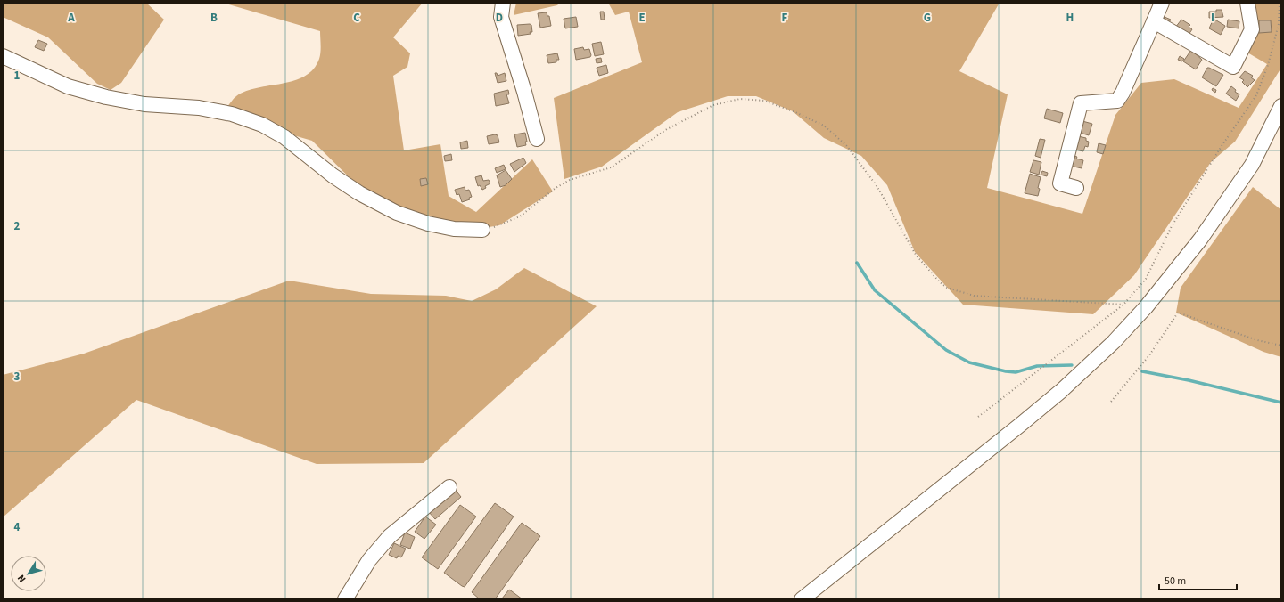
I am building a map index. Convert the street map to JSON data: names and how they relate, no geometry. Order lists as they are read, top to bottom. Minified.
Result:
{"scale_bar":"50 m","north":"bottom left","grid":{"columns":["A","B","C","D","E","F","G","H","I"],"rows":["1","2","3","4"]}}
